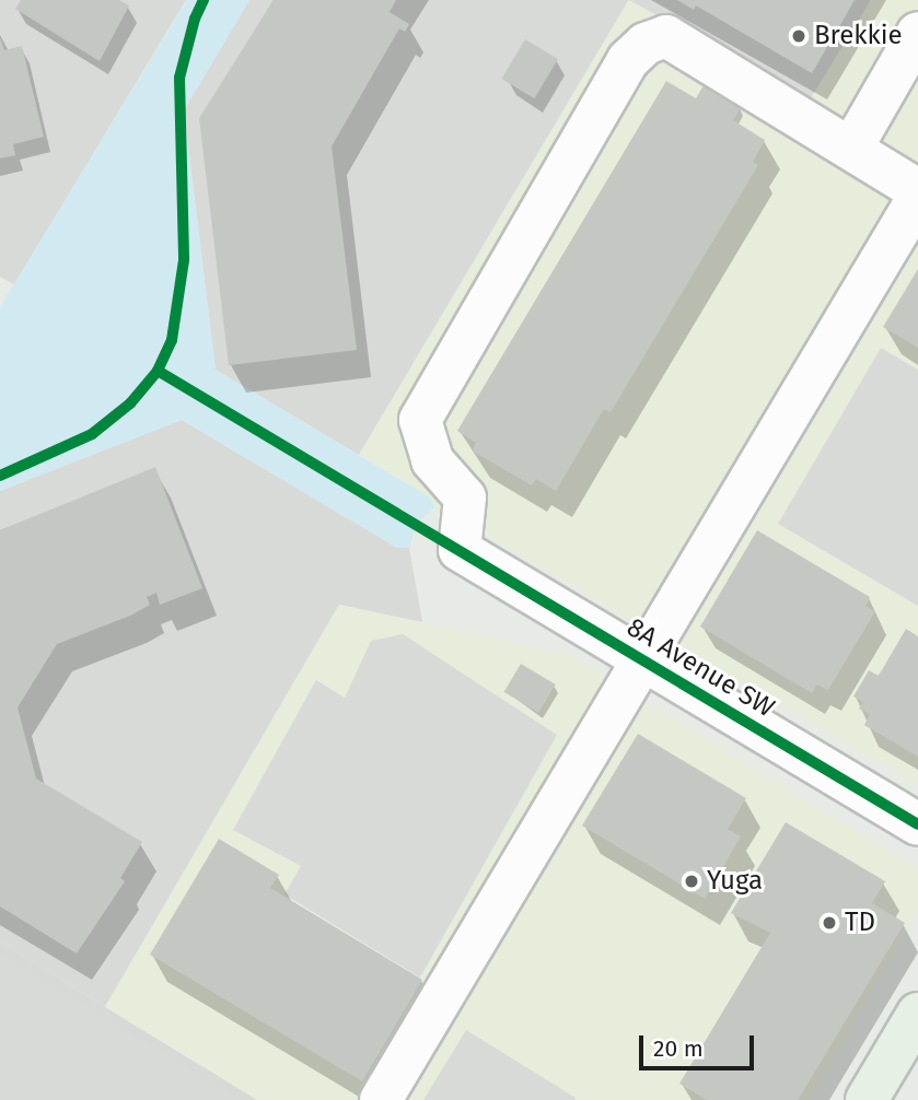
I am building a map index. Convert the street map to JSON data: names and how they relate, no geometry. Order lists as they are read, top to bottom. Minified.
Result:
{"streets":{"street":["8A Avenue SW"]},"places":["Brekkie","Yuga","TD"],"scale_bar":"20 m"}
